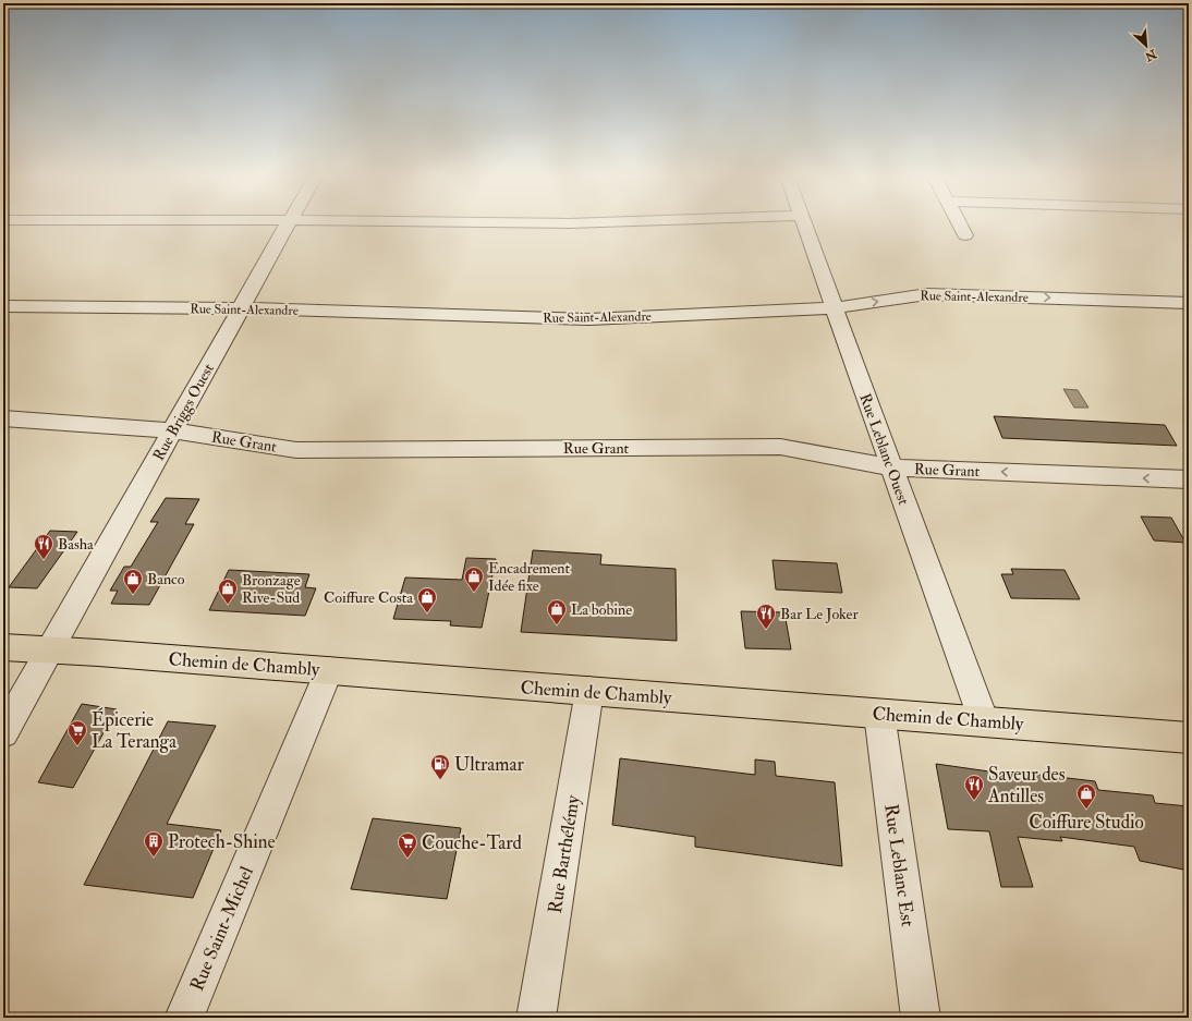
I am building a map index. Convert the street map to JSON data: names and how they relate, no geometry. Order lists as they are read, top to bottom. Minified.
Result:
{"streets":{"main road":["Chemin de Chambly"],"street":["Rue Saint-Alexandre","Rue Briggs Ouest","Rue Grant","Rue Leblanc Ouest","Rue Barthélémy","Rue Leblanc Est","Rue Saint-Michel"]},"crossings":[["Rue Saint-Alexandre","Rue Briggs Ouest"],["Rue Saint-Alexandre","Rue Leblanc Ouest"],["Rue Briggs Ouest","Rue Grant"],["Rue Briggs Ouest","Chemin de Chambly"],["Rue Grant","Rue Leblanc Ouest"],["Rue Leblanc Ouest","Chemin de Chambly"],["Chemin de Chambly","Rue Barthélémy"],["Chemin de Chambly","Rue Leblanc Est"],["Chemin de Chambly","Rue Saint-Michel"]],"places":{"restaurant":["Basha","Bar Le Joker","Saveur des Antilles"],"shop":["Encadrement Idée fixe","Banco","Bronzage Rive-Sud","Coiffure Costa","La bobine","Coiffure Studio"],"supermarket":["Épicerie La Teranga","Couche-Tard"],"fuel station":["Ultramar"],"building":["Protech-Shine"]},"north":"bottom right"}
